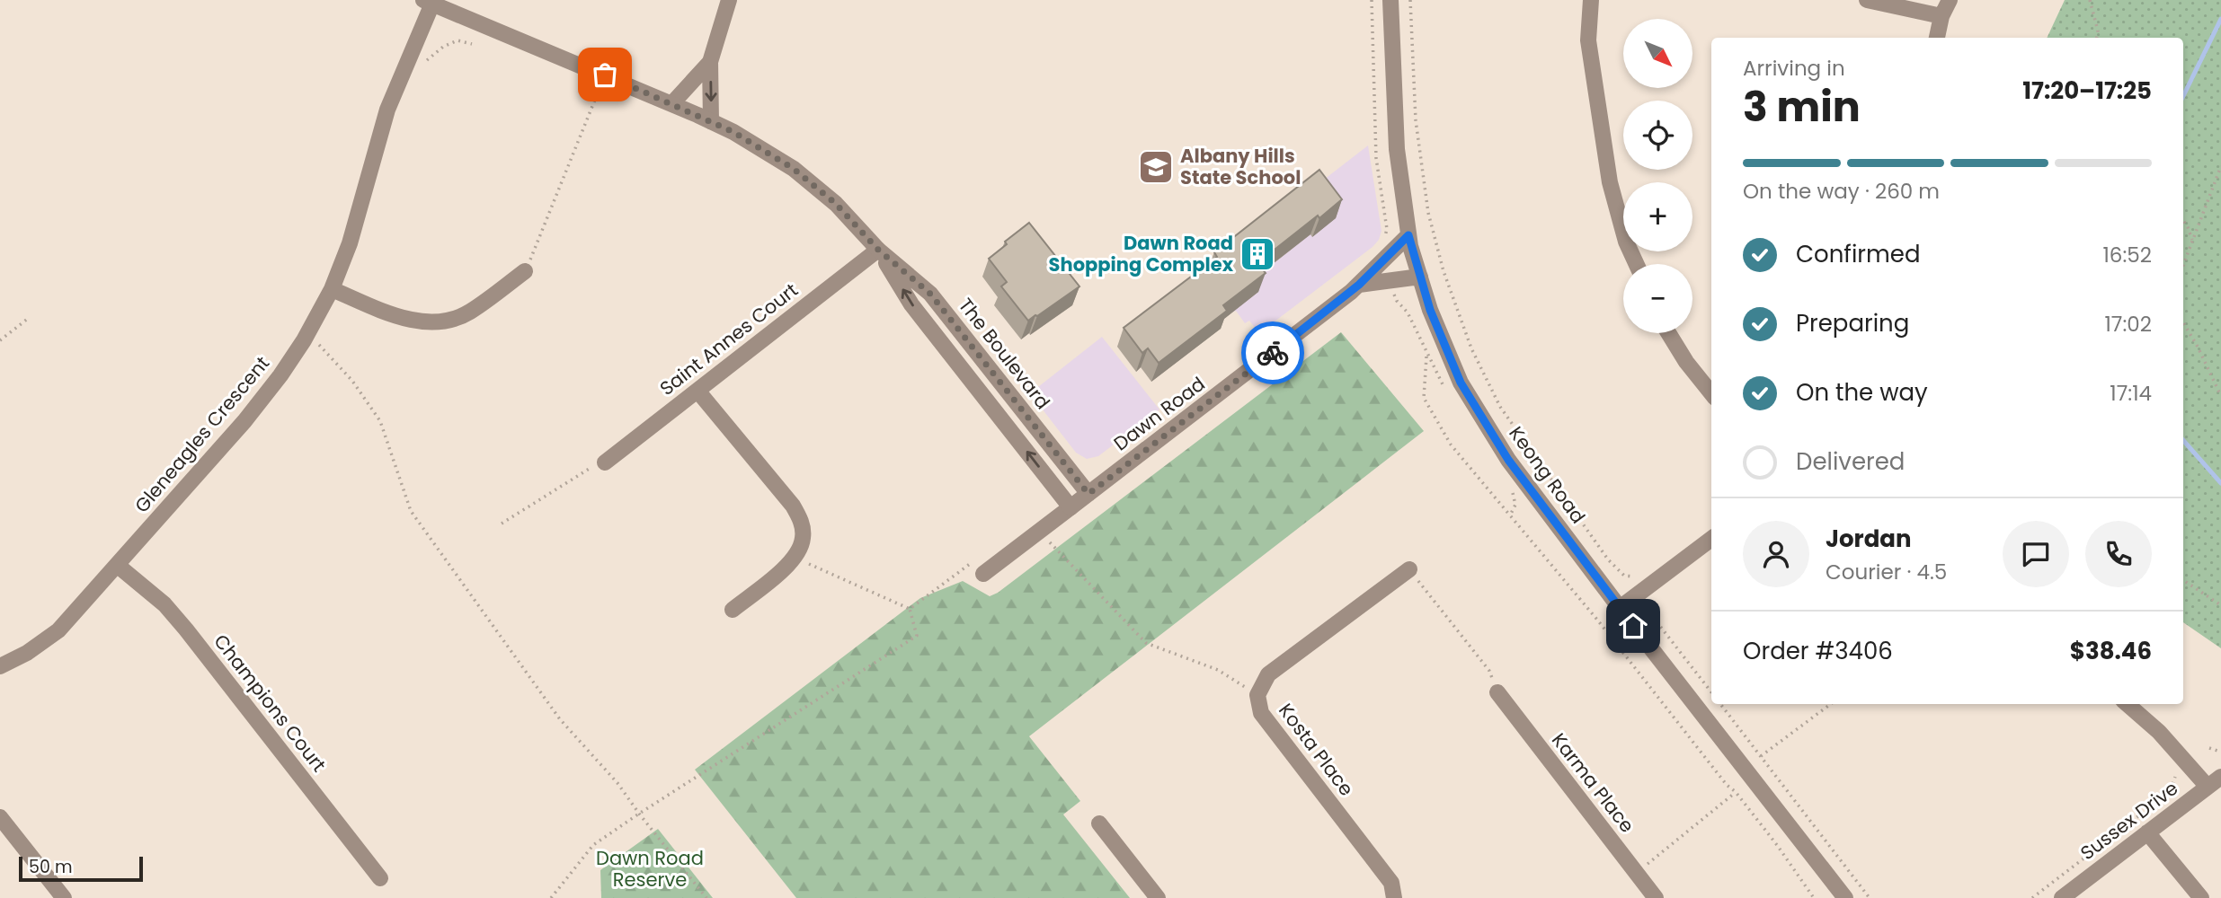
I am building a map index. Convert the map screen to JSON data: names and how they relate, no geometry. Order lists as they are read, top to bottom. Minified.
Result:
{"streets":{"street":["Saint Annes Court","The Boulevard","Dawn Road","Gleneagles Crescent","Keong Road","Champions Court","Kosta Place","Karma Place","Sussex Drive"]},"crossings":[["Saint Annes Court","The Boulevard"],["The Boulevard","Dawn Road"],["The Boulevard","Gleneagles Crescent"],["Dawn Road","Keong Road"],["Gleneagles Crescent","Champions Court"]],"parks":["Dawn Road Reserve"],"places":{"school or university":["Albany Hills State School"],"building":["Dawn Road Shopping Complex"]},"scale_bar":"50 m","north":"bottom right","page":{"map_buttons":["+","−"],"heading":["3 min","Arriving in","17:20–17:25"],"panel":["Jordan","Courier · 4.5","Order #3406","$38.46"],"bar":"On the way · 260 m","list":[["Confirmed","16:52"],["Preparing","17:02"],["On the way","17:14"],"Delivered"],"scale":"50 m"}}
